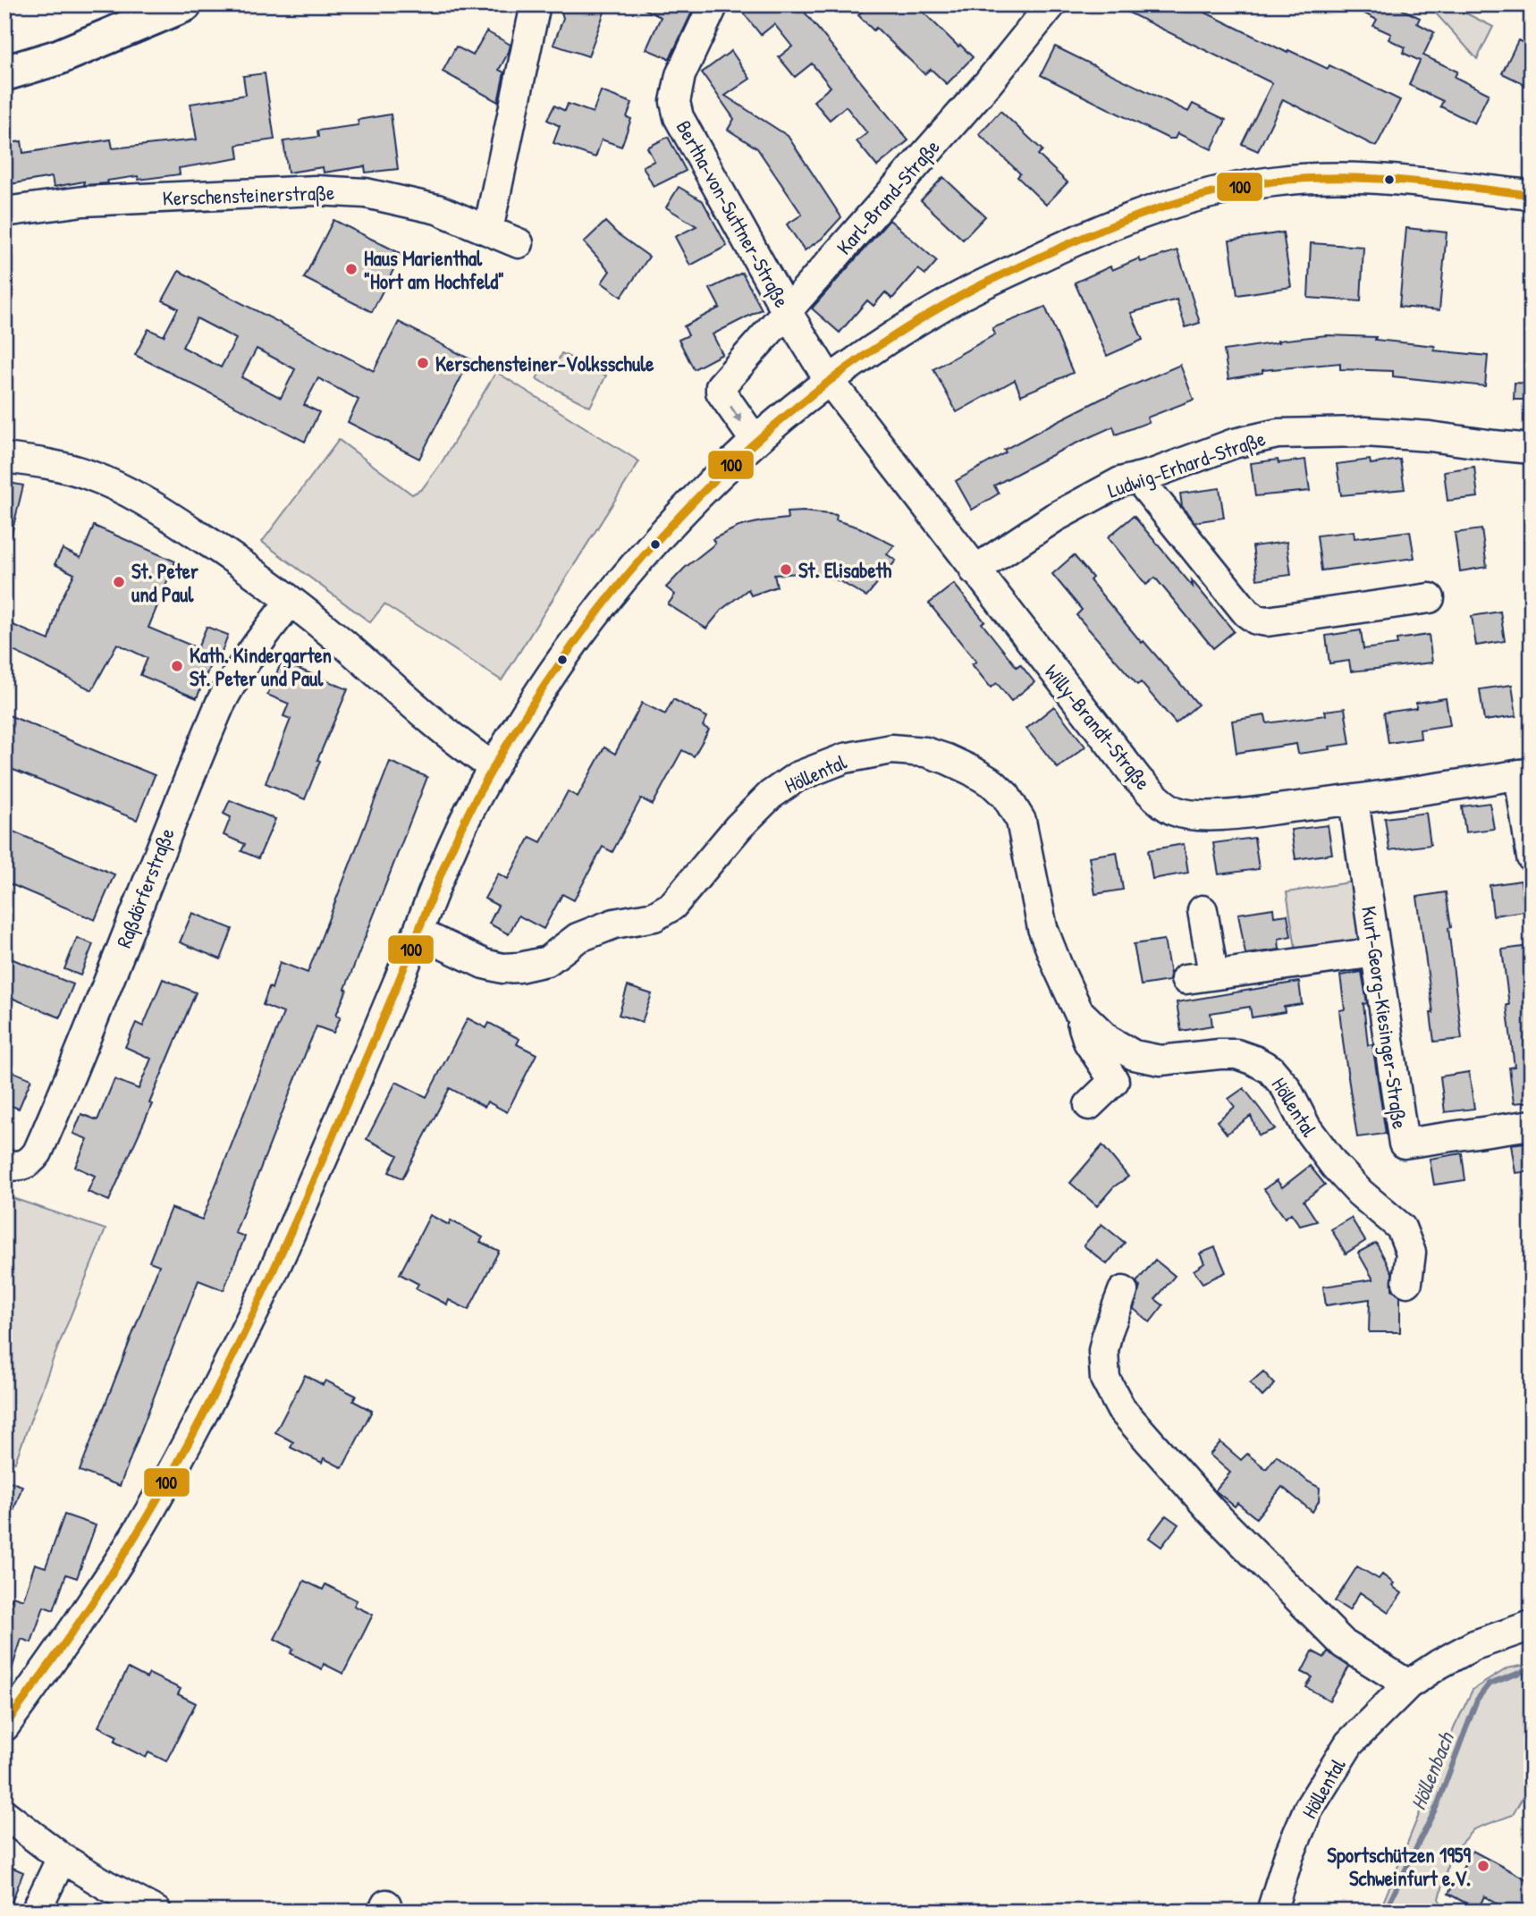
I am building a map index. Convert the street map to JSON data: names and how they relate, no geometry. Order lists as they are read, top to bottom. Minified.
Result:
{"streets":{"street":["Kerschensteinerstraße","Karl-Brand-Straße","Bertha-von-Suttner-Straße","Ludwig-Erhard-Straße","Willy-Brandt-Straße","Höllental","Raßdörferstraße","Kurt-Georg-Kiesinger-Straße"]},"crossings":[["Karl-Brand-Straße","Bertha-von-Suttner-Straße"],["Bertha-von-Suttner-Straße","Willy-Brandt-Straße"],["Ludwig-Erhard-Straße","Willy-Brandt-Straße"],["Willy-Brandt-Straße","Kurt-Georg-Kiesinger-Straße"]],"water":["Höllenbach"],"places":["Haus Marienthal \"Hort am Hochfeld\"","Kerschensteiner-Volksschule","St. Elisabeth","St. Peter und Paul","Kath. Kindergarten St. Peter und Paul","Sportschützen 1959 Schweinfurt e.V."],"lines":["transit line 100"]}
